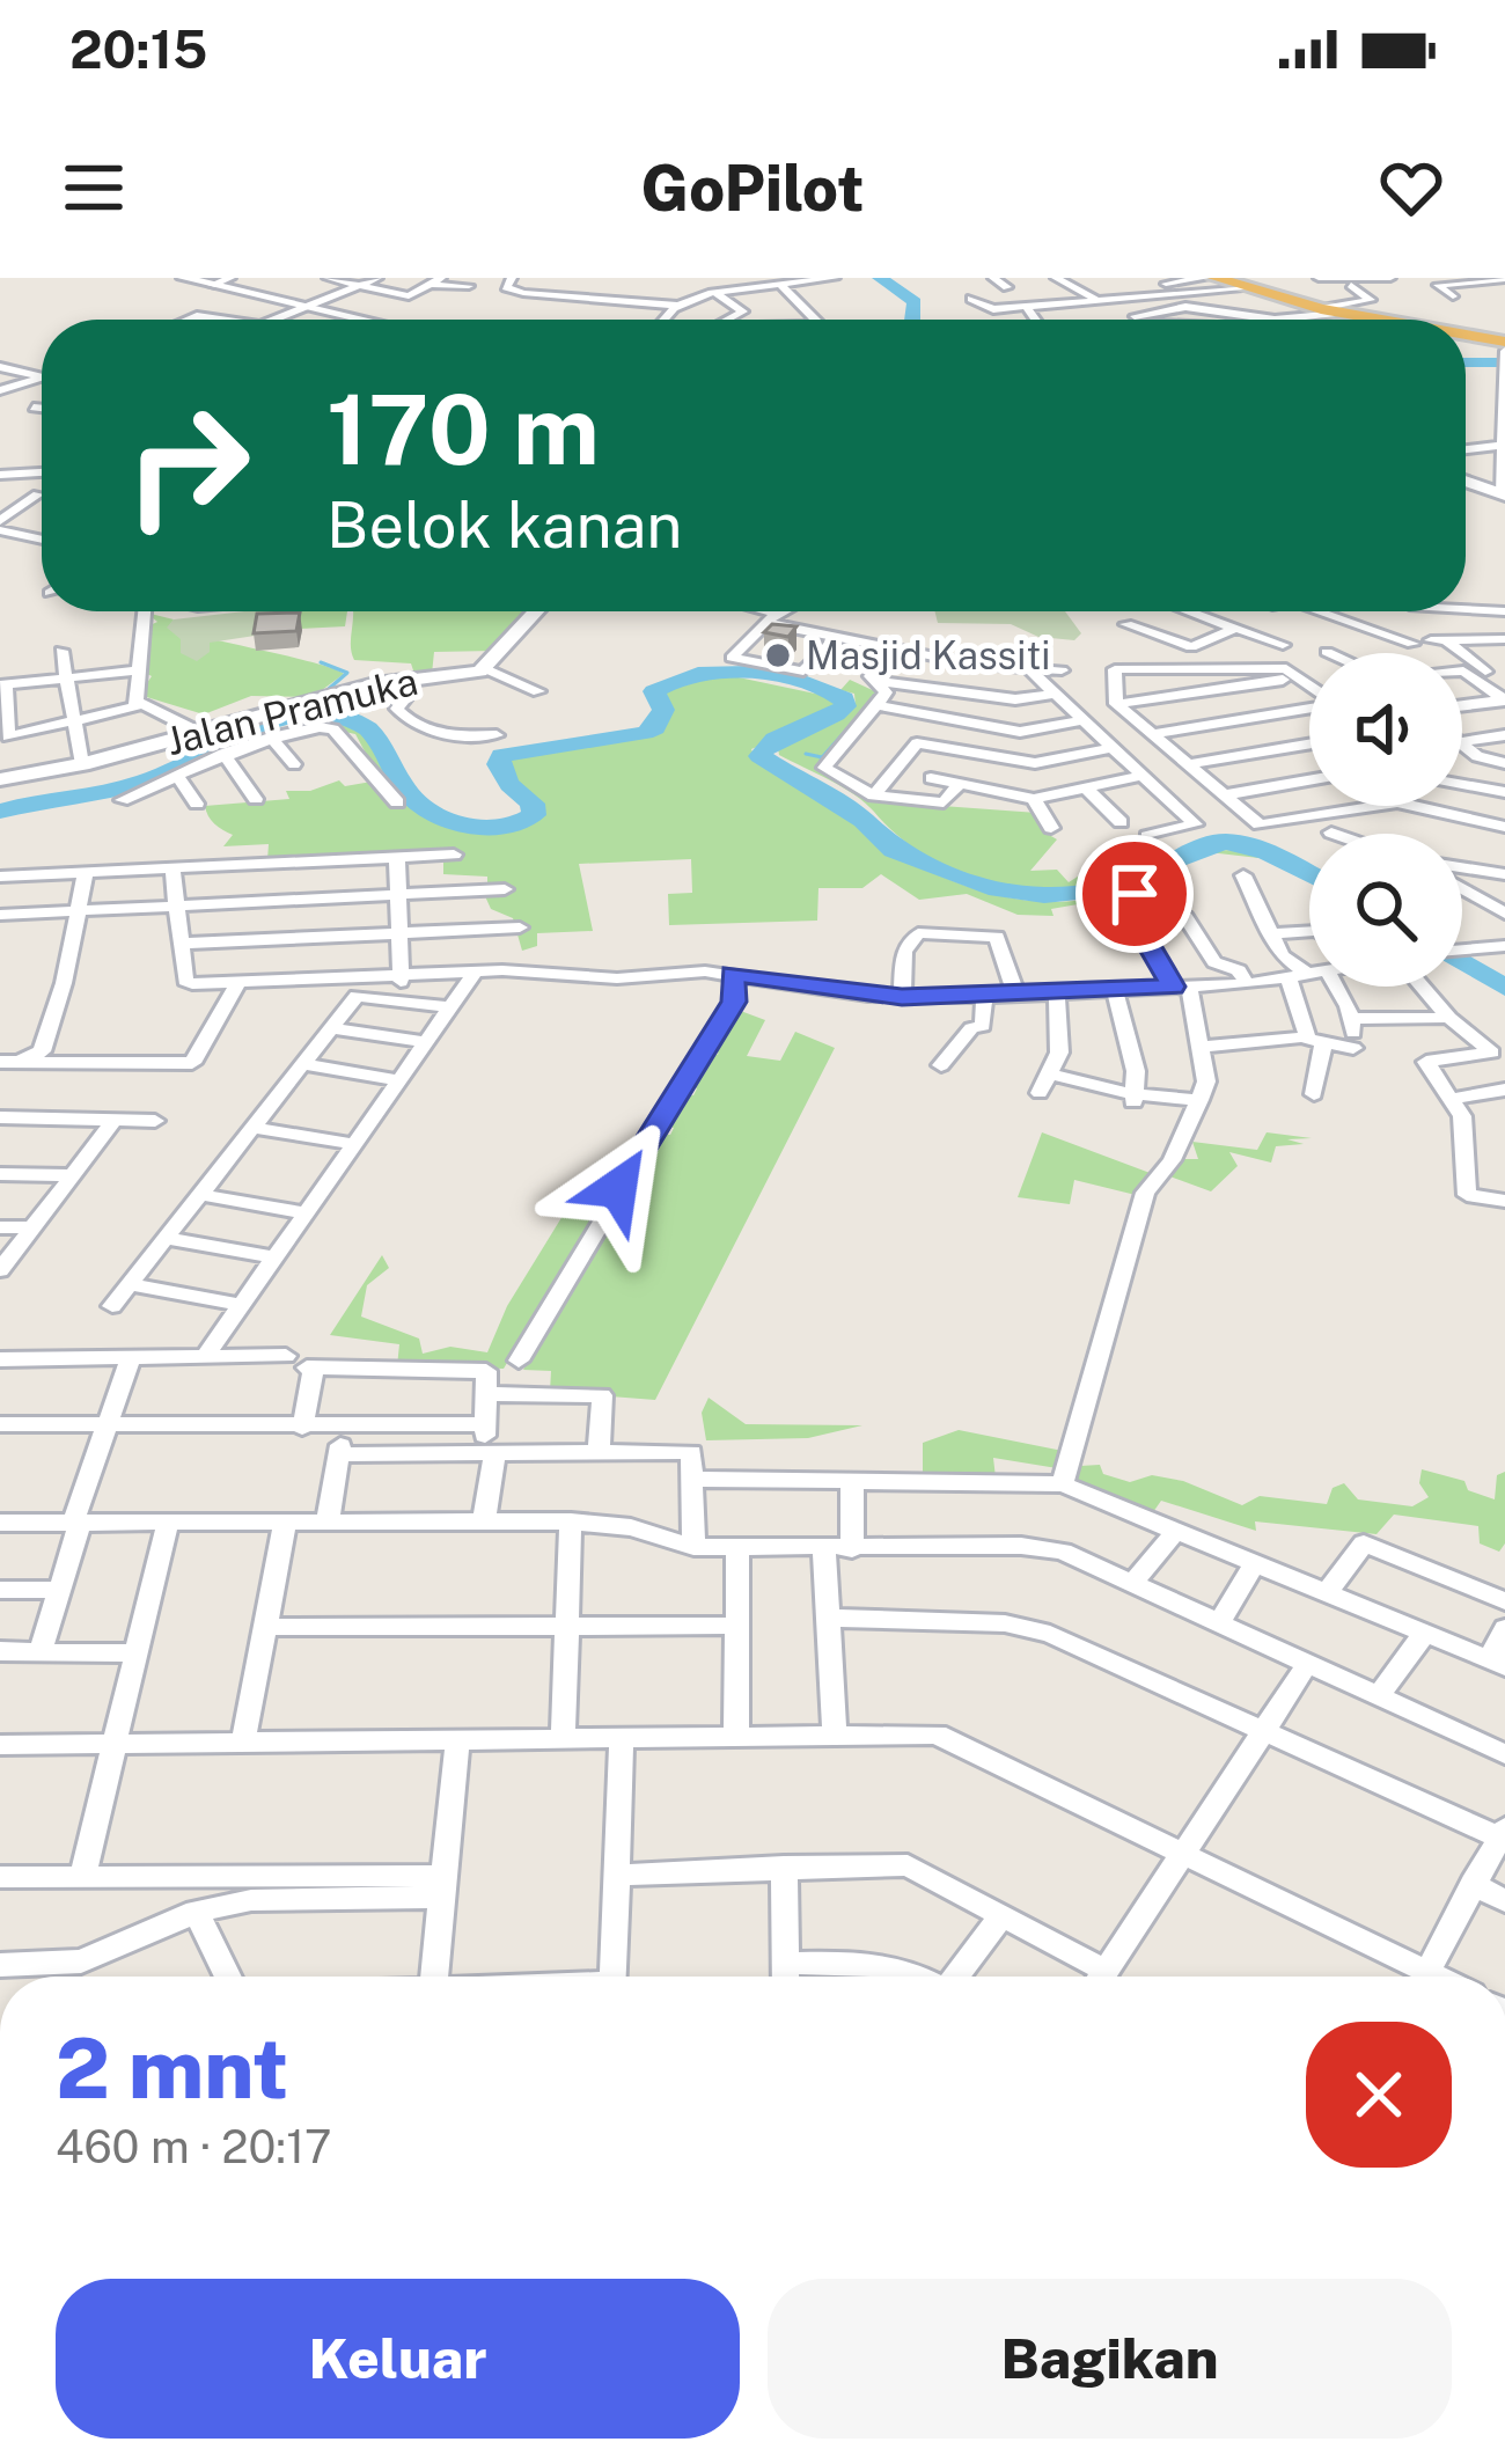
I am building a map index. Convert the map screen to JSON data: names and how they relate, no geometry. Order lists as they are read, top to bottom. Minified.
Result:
{"streets":{"street":["Jalan Pramuka"]},"places":["Masjid Kassiti"],"page":{"status":"20:15","header":"GoPilot","turn":["170 m","Belok kanan"],"heading":["2 mnt","460 m · 20:17"],"buttons":["Keluar","Bagikan"]}}
